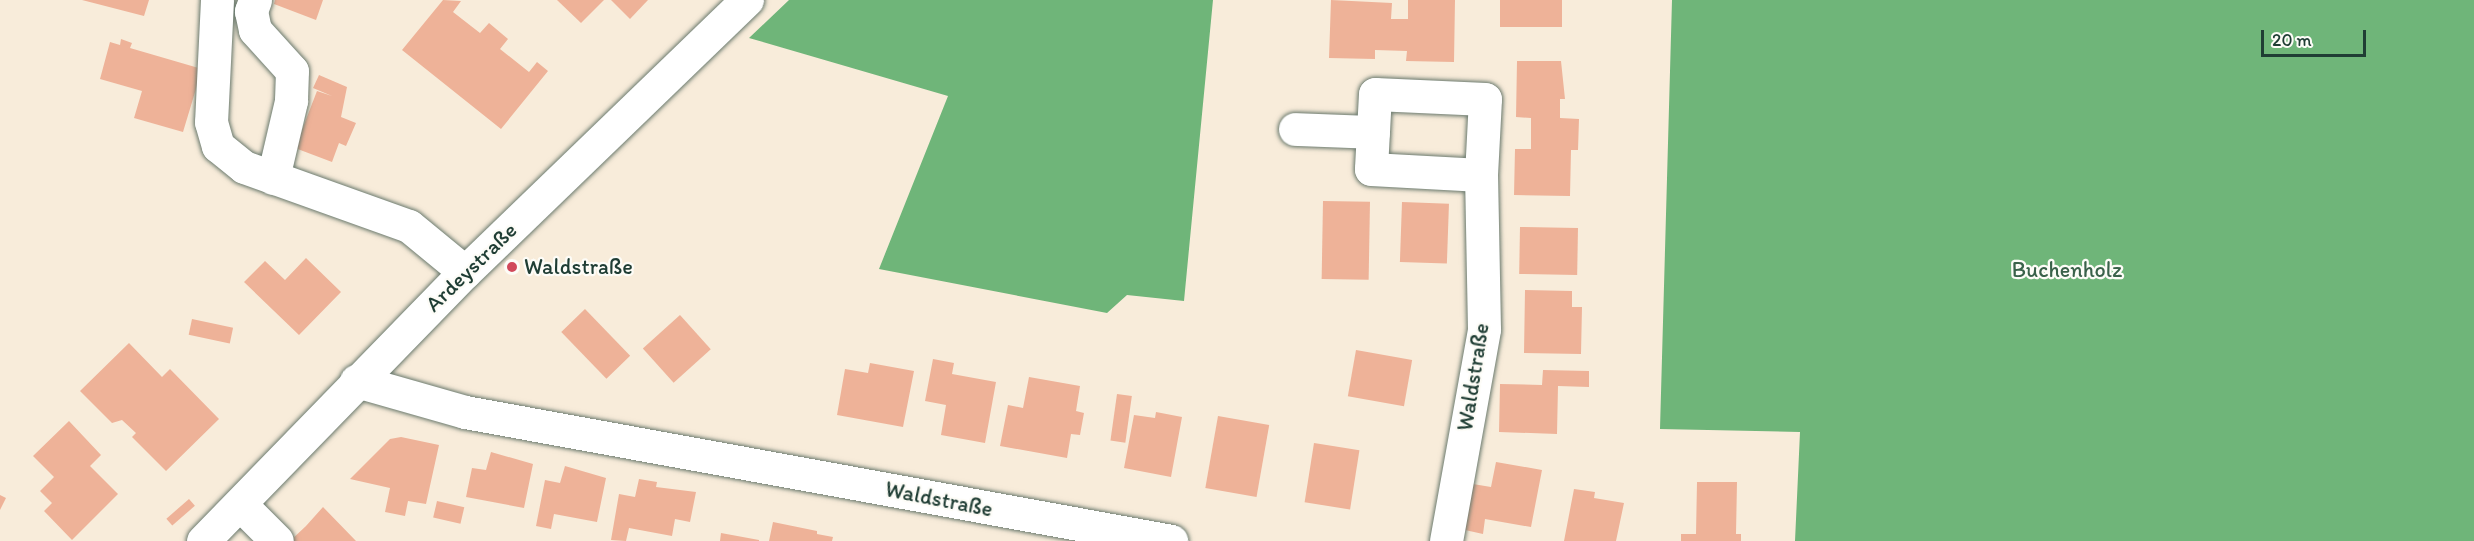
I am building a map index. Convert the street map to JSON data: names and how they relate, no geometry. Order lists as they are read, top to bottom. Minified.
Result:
{"streets":{"street":["Ardeystraße","Waldstraße"]},"crossings":[["Ardeystraße","Waldstraße"]],"parks":["Buchenholz"],"places":["Waldstraße"],"scale_bar":"20 m"}
